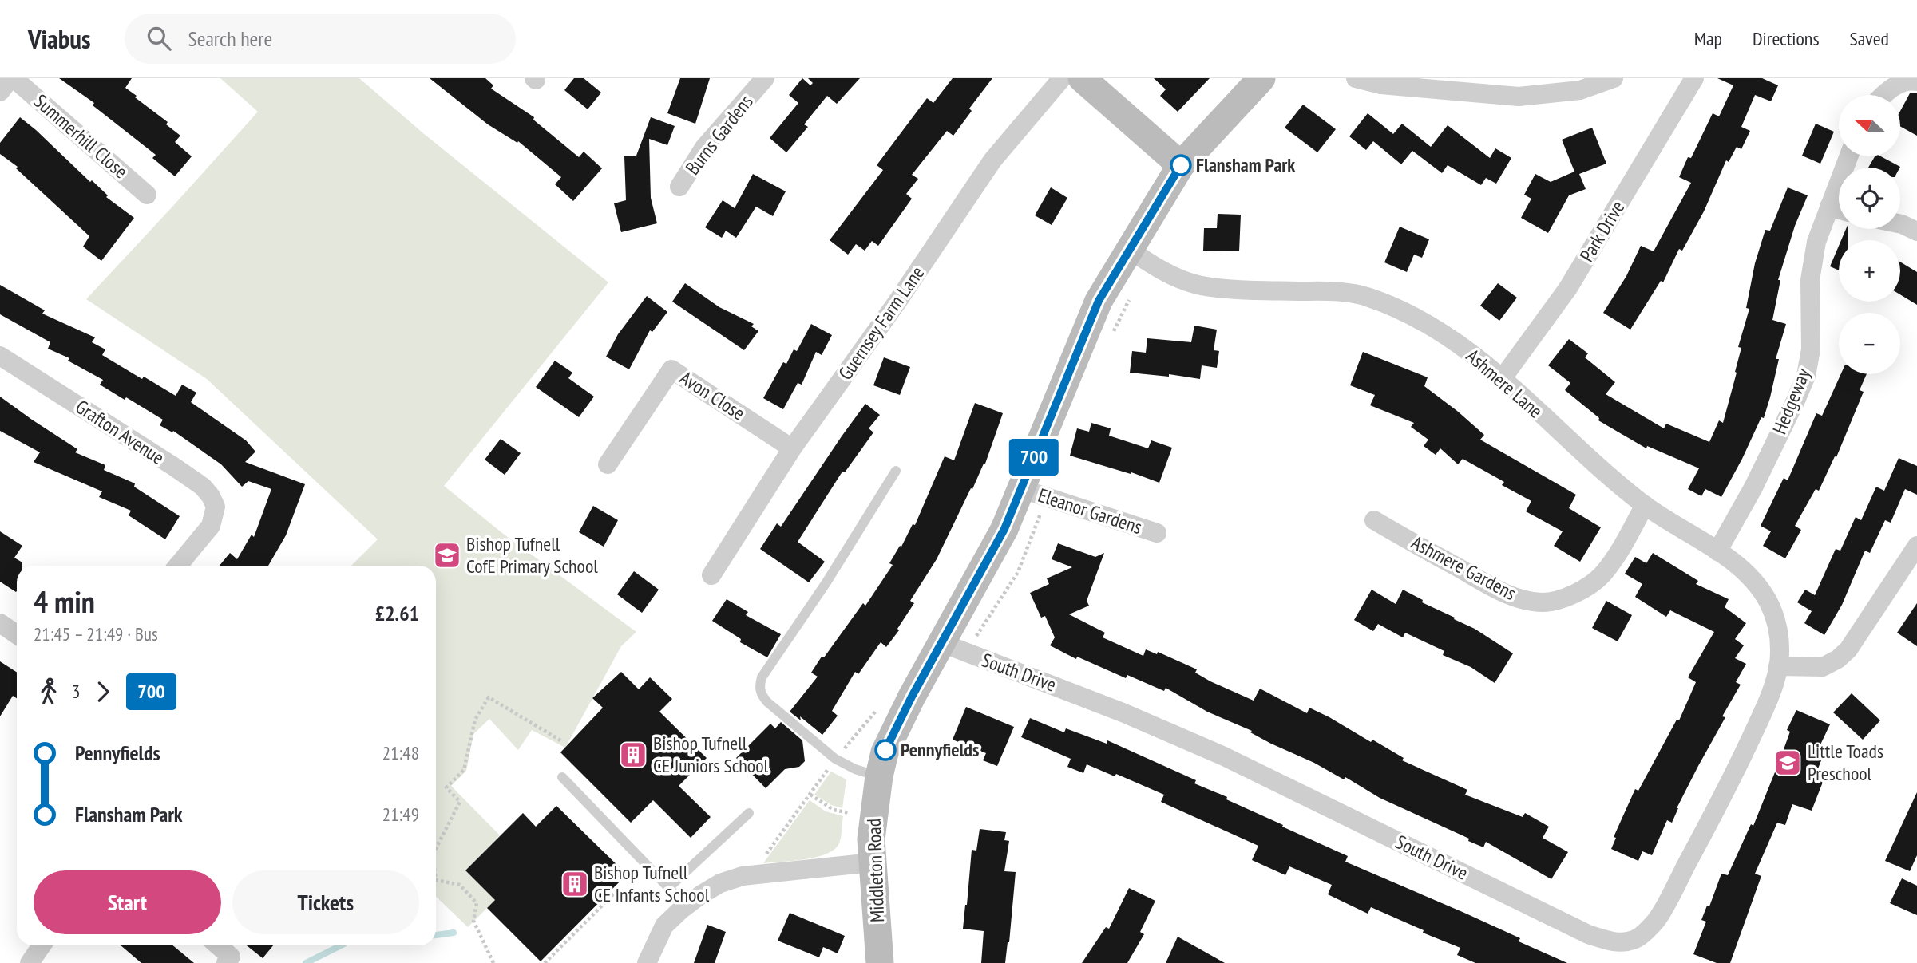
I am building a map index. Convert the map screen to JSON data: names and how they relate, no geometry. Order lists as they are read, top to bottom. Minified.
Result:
{"streets":{"main road":["Middleton Road"],"street":["Burns Gardens","Summerhill Close","Park Drive","Guernsey Farm Lane","Ashmere Lane","Avon Close","Hedgeway","Grafton Avenue","Eleanor Gardens","Ashmere Gardens","South Drive"]},"crossings":[["Park Drive","Ashmere Lane"],["Guernsey Farm Lane","Avon Close"],["Ashmere Lane","Hedgeway"],["Ashmere Lane","Ashmere Gardens"],["Ashmere Lane","South Drive"],["Ashmere Lane","Middleton Road"],["Eleanor Gardens","Middleton Road"],["South Drive","Middleton Road"]],"places":{"other":["Flansham Park","Pennyfields"],"school or university":["Bishop Tufnell CofE Primary School","Little Toads Preschool"],"building":["Bishop Tufnell CE Juniors School","Bishop Tufnell CE Infants School"]},"lines":["bus line 700"],"north":"left","page":{"header":"Viabus","search":"Search here","nav":["Map","Directions","Saved"],"on_map":"700","map_buttons":["+","−"],"heading":["4 min","21:45 – 21:49 · Bus","£2.61"],"legs":["3","700"],"list":[{"name":"Pennyfields","value":"21:48"},{"name":"Flansham Park","value":"21:49"}],"buttons":["Start","Tickets"]}}
